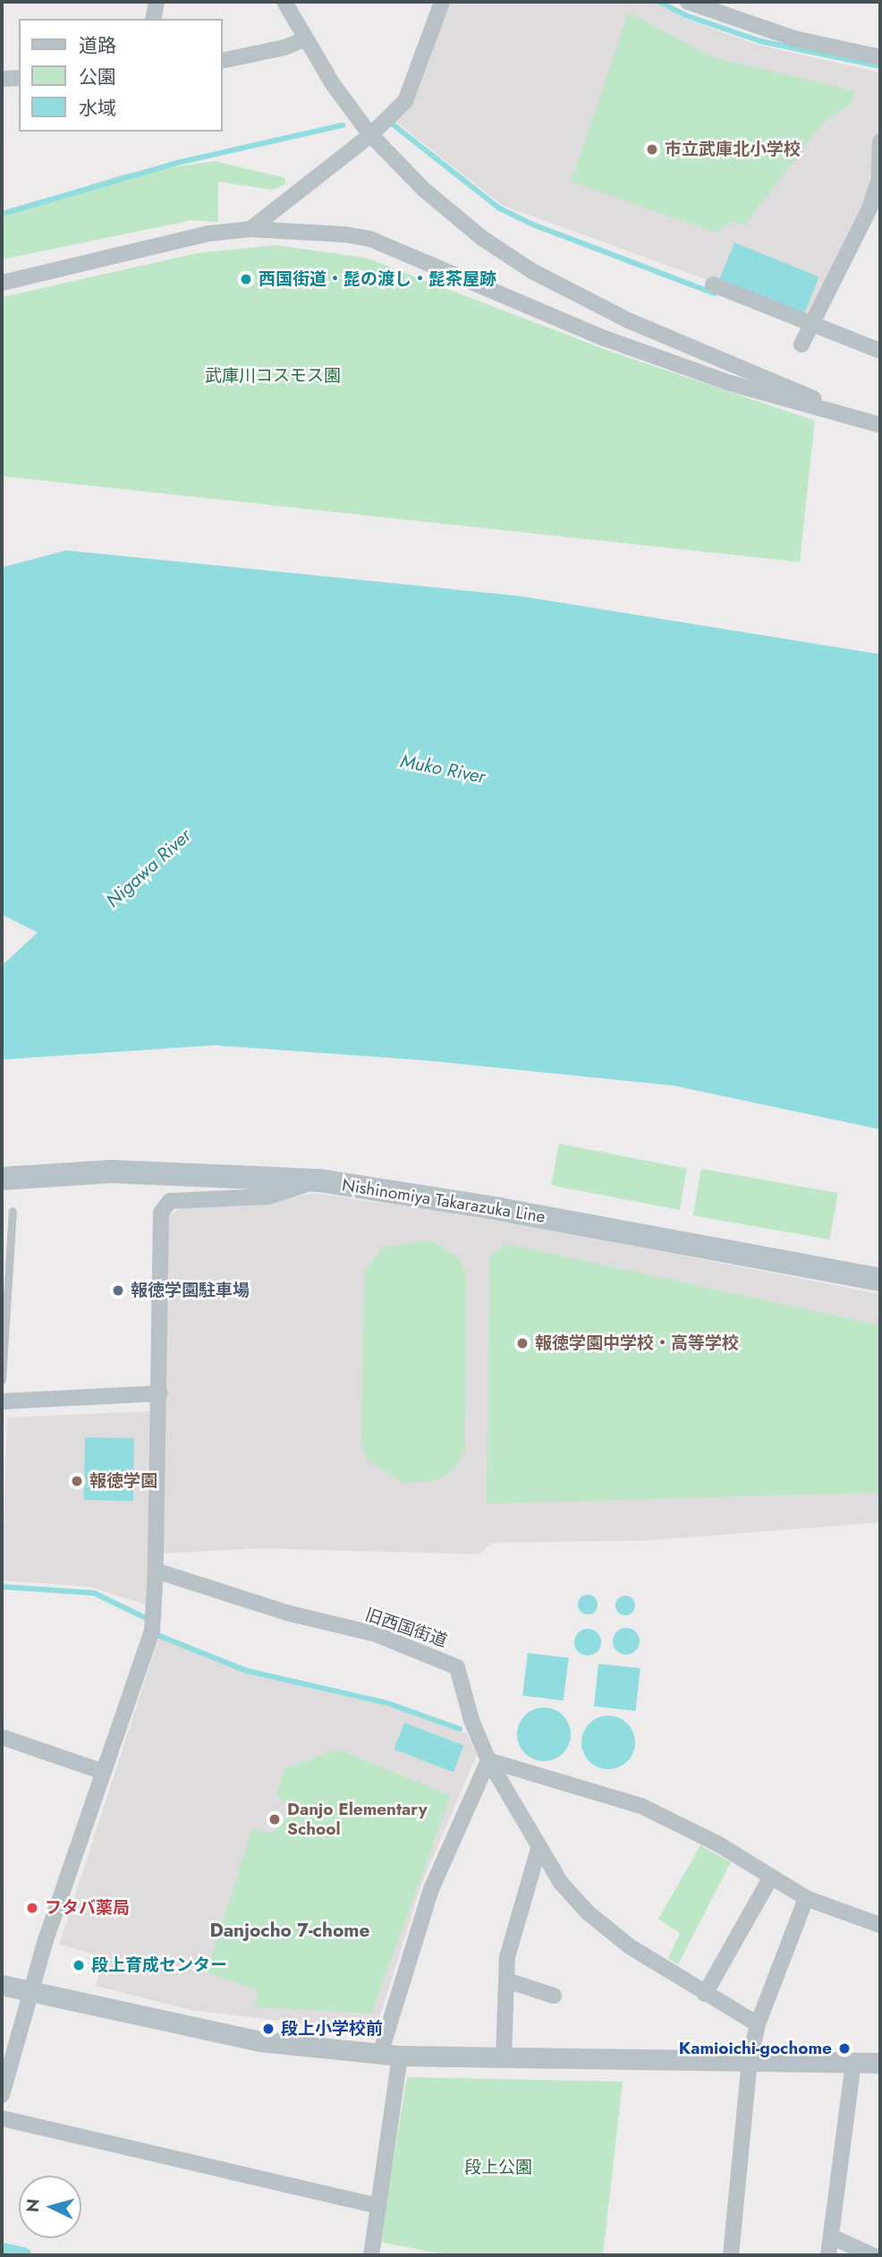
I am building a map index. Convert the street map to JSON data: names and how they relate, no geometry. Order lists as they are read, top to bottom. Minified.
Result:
{"streets":{"main road":["Nishinomiya Takarazuka Line"],"street":["旧西国街道"]},"districts":["Danjocho 7-chome"],"water":["Muko River","Nigawa River"],"parks":["武庫川コスモス園","段上公園"],"places":["市立武庫北小学校","西国街道・髭の渡し・髭茶屋跡","報徳学園駐車場","報徳学園中学校・高等学校","報徳学園","Danjo Elementary School","フタバ薬局","段上育成センター","段上小学校前","Kamioichi-gochome"],"legend":["道路","公園","水域"],"north":"left"}
